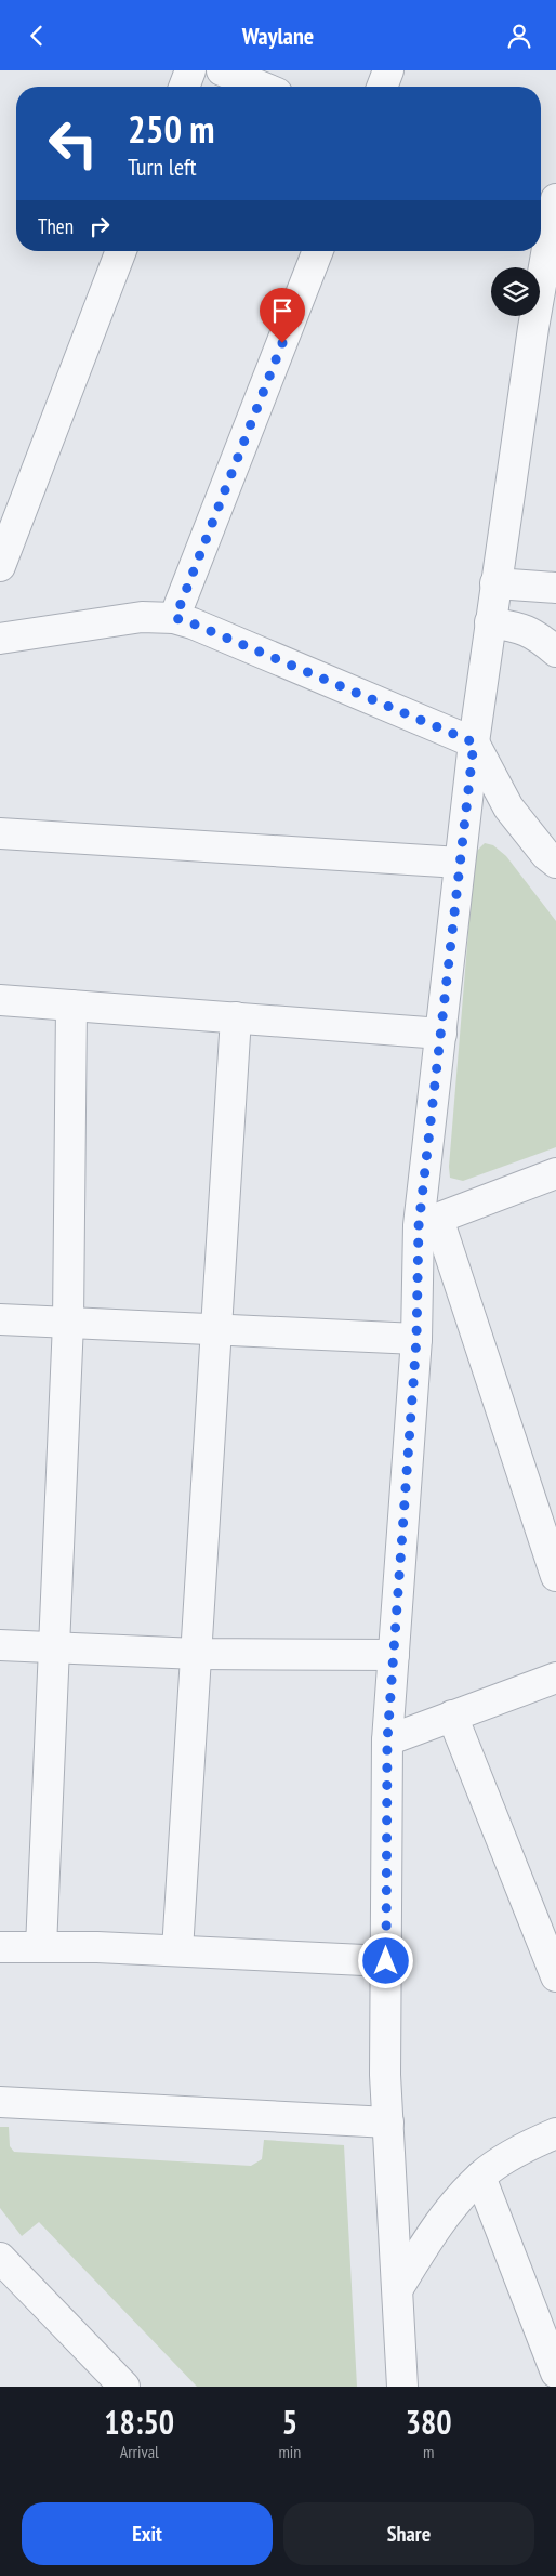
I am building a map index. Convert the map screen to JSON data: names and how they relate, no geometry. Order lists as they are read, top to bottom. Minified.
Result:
{"page":{"header":"Waylane","turn":["250 m","Turn left"],"then":"Then","eta":["18:50","Arrival","5","min","380","m"],"buttons":["Exit","Share"]}}
